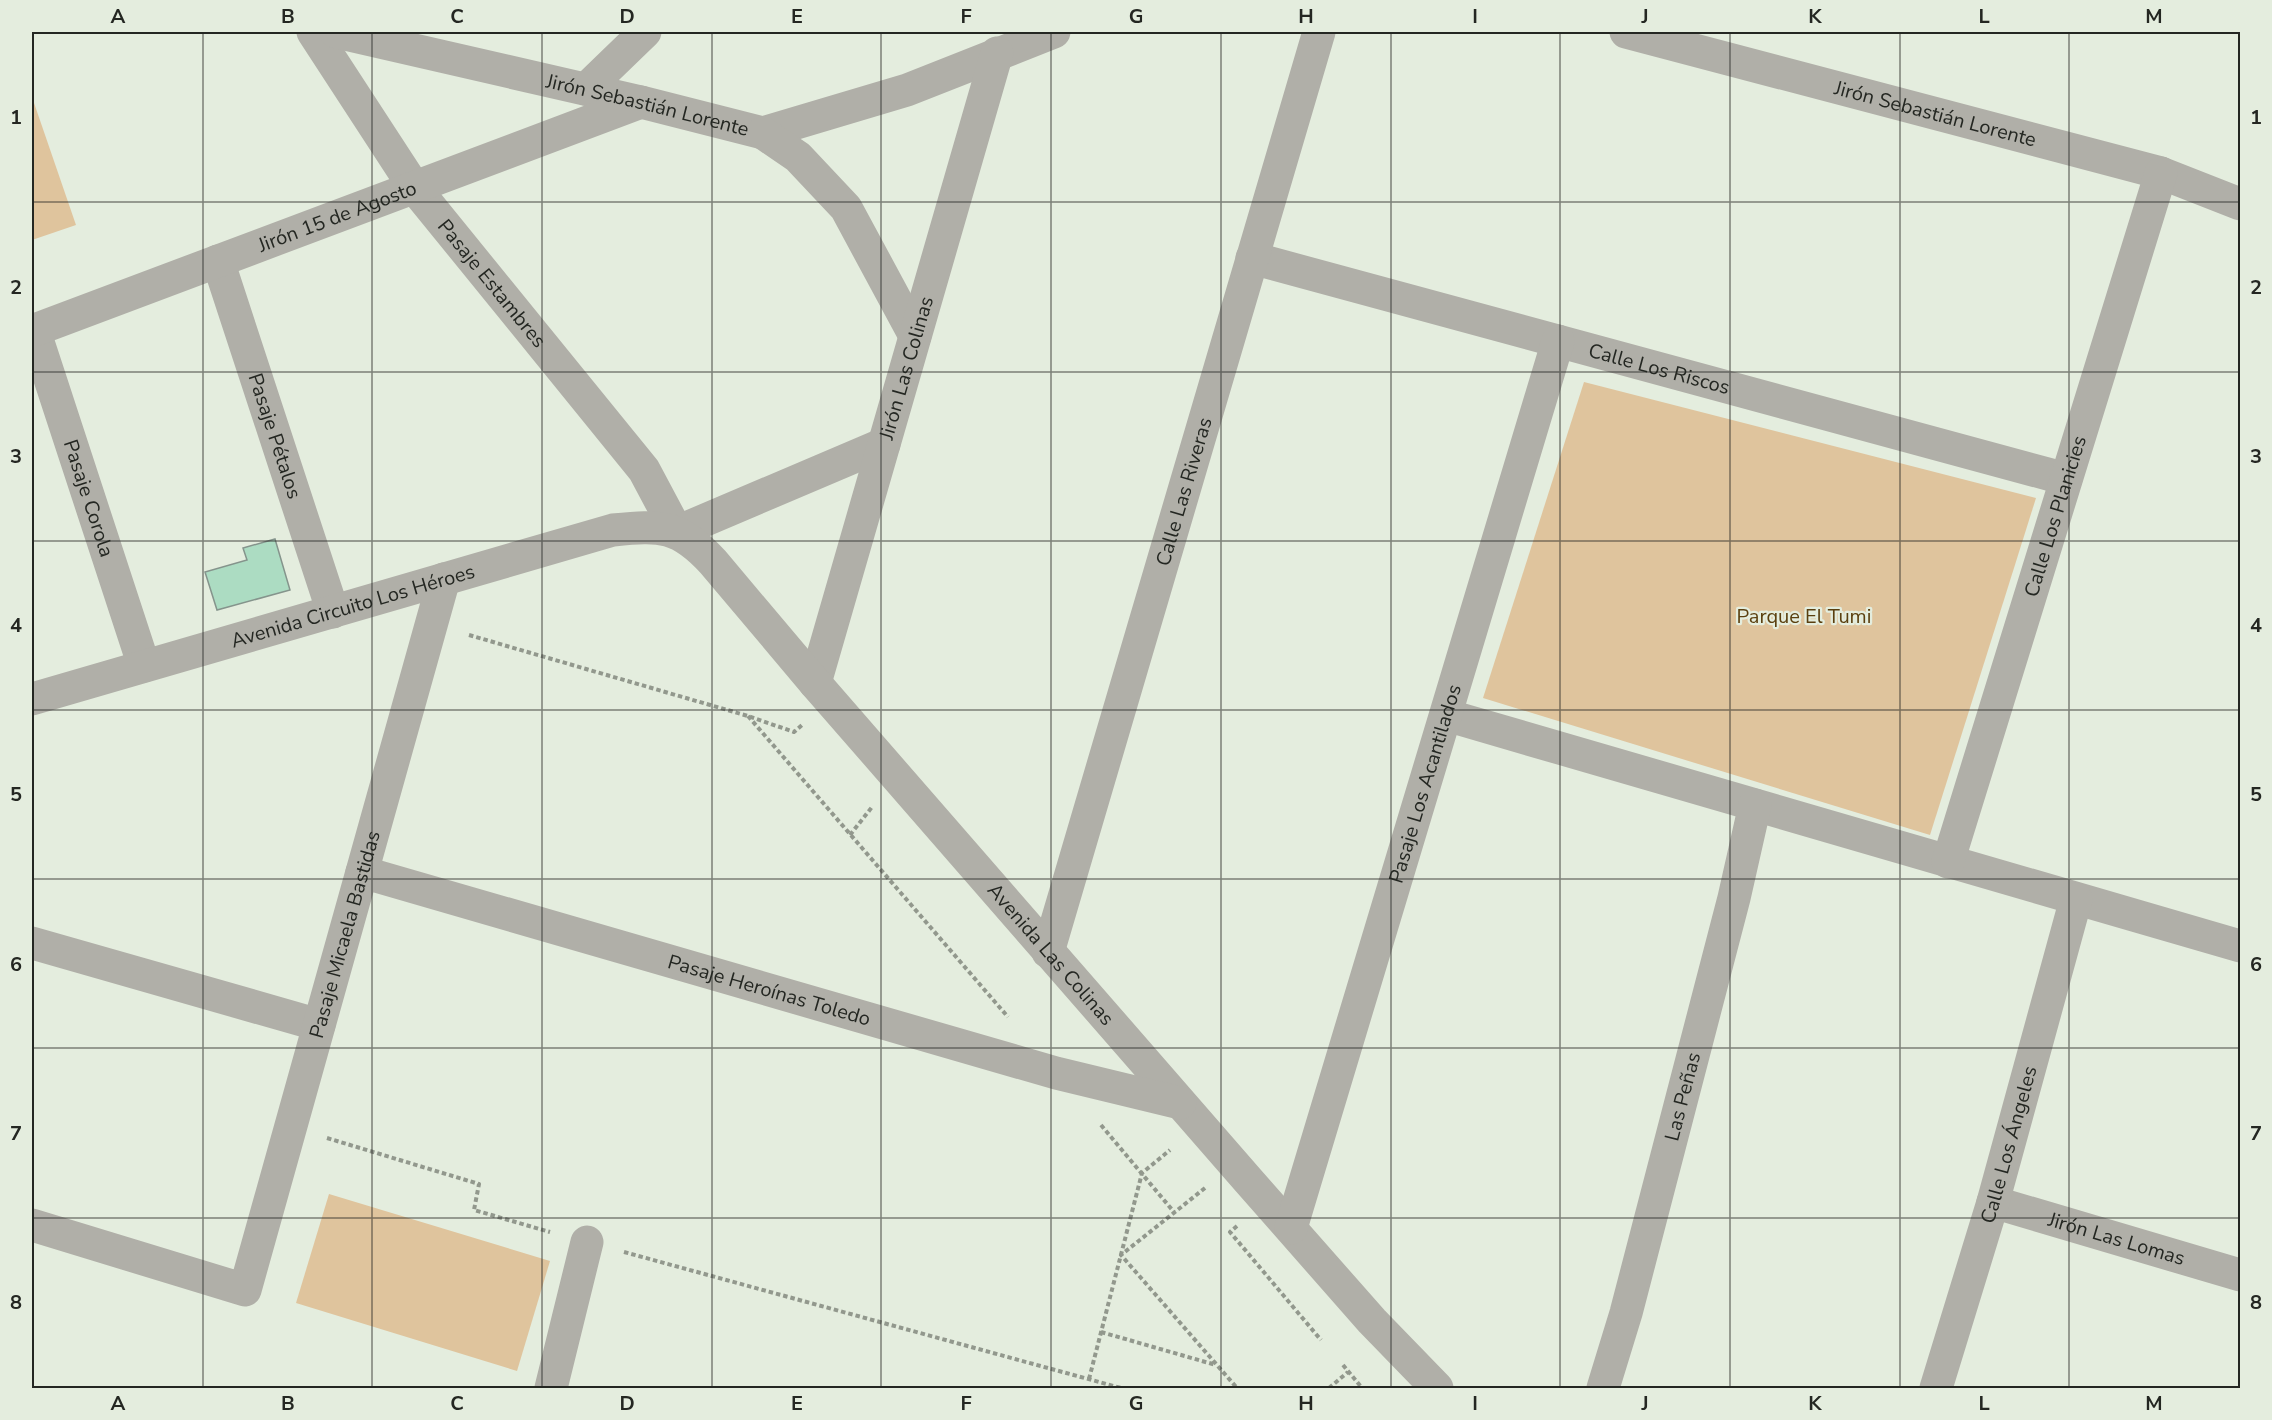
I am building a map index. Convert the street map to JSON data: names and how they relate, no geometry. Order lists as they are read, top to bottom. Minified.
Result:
{"streets":{"street":["Jirón Sebastián Lorente","Jirón 15 de Agosto","Pasaje Estambres","Jirón Las Colinas","Calle Los Riscos","Pasaje Pétalos","Calle Las Riveras","Pasaje Corola","Calle Los Planicies","Avenida Circuito Los Héroes","Pasaje Los Acantilados","Pasaje Micaela Bastidas","Avenida Las Colinas","Pasaje Heroínas Toledo","Las Peñas","Calle Los Ángeles","Jirón Las Lomas"]},"crossings":[["Jirón Sebastián Lorente","Jirón 15 de Agosto"],["Jirón Sebastián Lorente","Jirón Las Colinas"],["Jirón Sebastián Lorente","Calle Los Planicies"],["Jirón 15 de Agosto","Pasaje Estambres"],["Jirón 15 de Agosto","Pasaje Pétalos"],["Jirón 15 de Agosto","Pasaje Corola"],["Pasaje Estambres","Avenida Circuito Los Héroes"],["Pasaje Estambres","Avenida Las Colinas"],["Jirón Las Colinas","Avenida Las Colinas"],["Calle Los Riscos","Calle Las Riveras"],["Calle Los Riscos","Calle Los Planicies"],["Calle Los Riscos","Pasaje Los Acantilados"],["Pasaje Pétalos","Avenida Circuito Los Héroes"],["Calle Las Riveras","Avenida Las Colinas"],["Pasaje Corola","Avenida Circuito Los Héroes"],["Avenida Circuito Los Héroes","Pasaje Micaela Bastidas"],["Avenida Circuito Los Héroes","Avenida Las Colinas"],["Pasaje Los Acantilados","Avenida Las Colinas"],["Pasaje Micaela Bastidas","Pasaje Heroínas Toledo"],["Avenida Las Colinas","Pasaje Heroínas Toledo"],["Calle Los Ángeles","Jirón Las Lomas"]],"parks":["Parque El Tumi"],"grid":{"columns":["A","B","C","D","E","F","G","H","I","J","K","L","M"],"rows":["1","2","3","4","5","6","7","8"]}}
